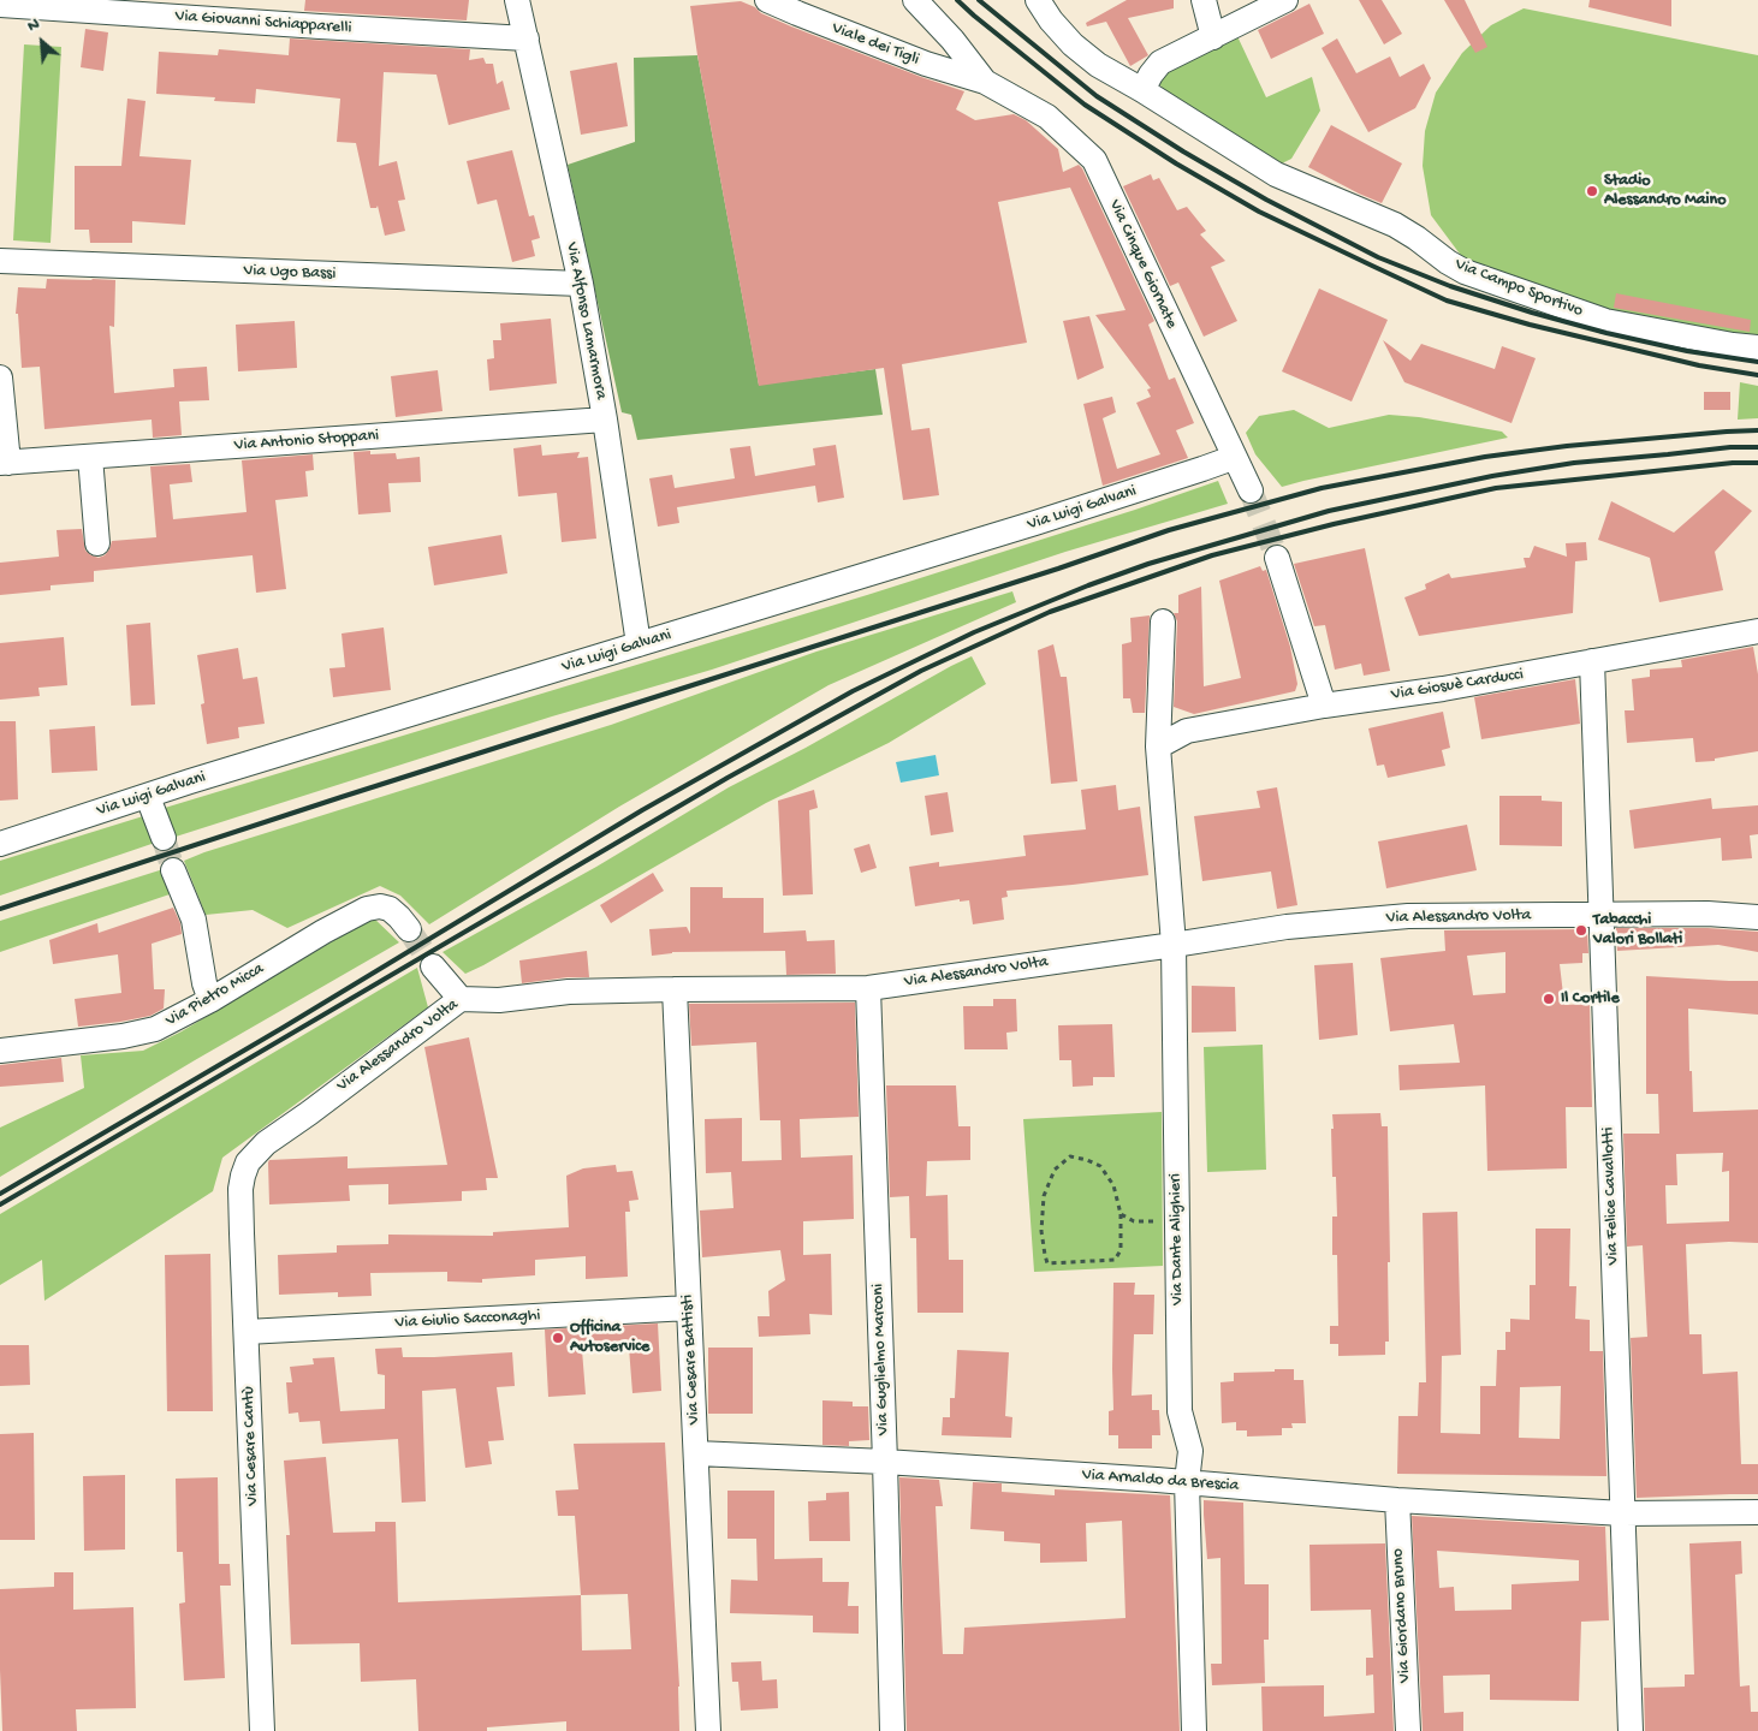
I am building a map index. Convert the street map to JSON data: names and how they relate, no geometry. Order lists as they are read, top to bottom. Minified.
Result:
{"streets":{"street":["Via Giovanni Schiapparelli","Viale dei Tigli","Via Cinque Giornate","Via Ugo Bassi","Via Campo Sportivo","Via Alfonso Lamarmora","Via Antonio Stoppani","Via Luigi Galvani","Via Giosuè Carducci","Via Alessandro Volta","Via Pietro Micca","Via Felice Cavallotti","Via Dante Alighieri","Via Giulio Sacconaghi","Via Cesare Battisti","Via Guglielmo Marconi","Via Cesare Cantù","Via Arnaldo da Brescia","Via Giordano Bruno"]},"crossings":[["Via Giovanni Schiapparelli","Via Alfonso Lamarmora"],["Viale dei Tigli","Via Cinque Giornate"],["Via Cinque Giornate","Via Luigi Galvani"],["Via Ugo Bassi","Via Alfonso Lamarmora"],["Via Alfonso Lamarmora","Via Antonio Stoppani"],["Via Alfonso Lamarmora","Via Luigi Galvani"],["Via Giosuè Carducci","Via Felice Cavallotti"],["Via Giosuè Carducci","Via Dante Alighieri"],["Via Alessandro Volta","Via Felice Cavallotti"],["Via Alessandro Volta","Via Dante Alighieri"],["Via Alessandro Volta","Via Cesare Battisti"],["Via Alessandro Volta","Via Guglielmo Marconi"],["Via Alessandro Volta","Via Cesare Cantù"],["Via Felice Cavallotti","Via Arnaldo da Brescia"],["Via Dante Alighieri","Via Arnaldo da Brescia"],["Via Giulio Sacconaghi","Via Cesare Battisti"],["Via Giulio Sacconaghi","Via Cesare Cantù"],["Via Cesare Battisti","Via Arnaldo da Brescia"],["Via Guglielmo Marconi","Via Arnaldo da Brescia"],["Via Arnaldo da Brescia","Via Giordano Bruno"]],"places":["Stadio Alessandro Maino","Tabacchi Valori Bollati","Il Cortile","Officina Autoservice"],"north":"top left"}
